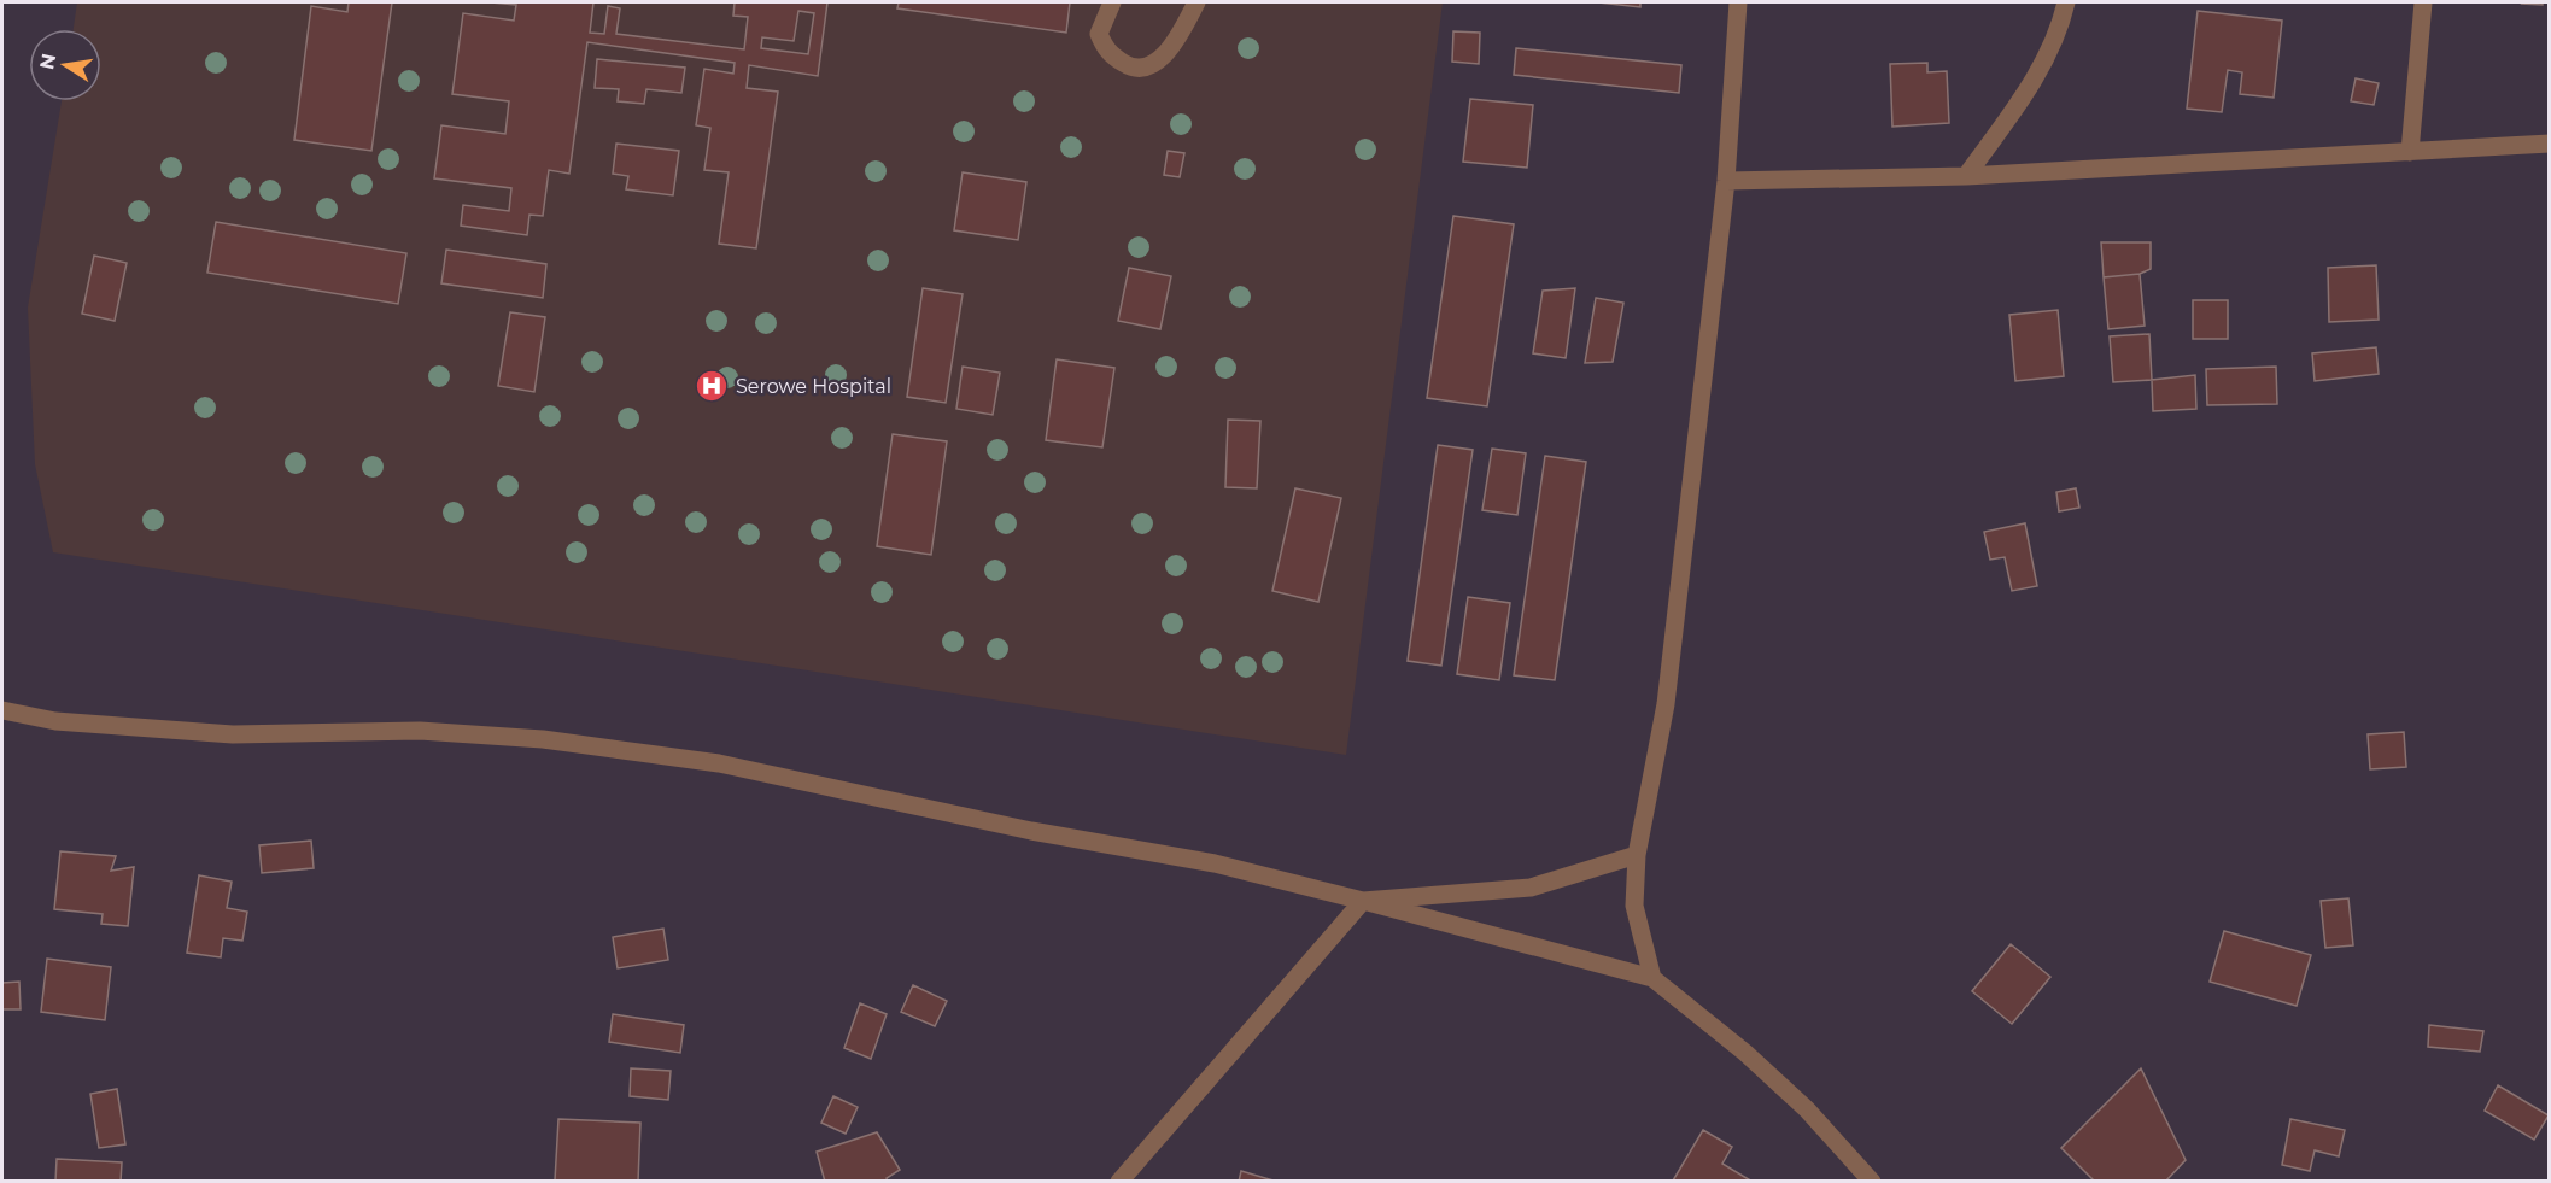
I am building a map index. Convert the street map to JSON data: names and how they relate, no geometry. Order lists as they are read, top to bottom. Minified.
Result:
{"places":{"hospital":["Serowe Hospital"]},"north":"left"}
